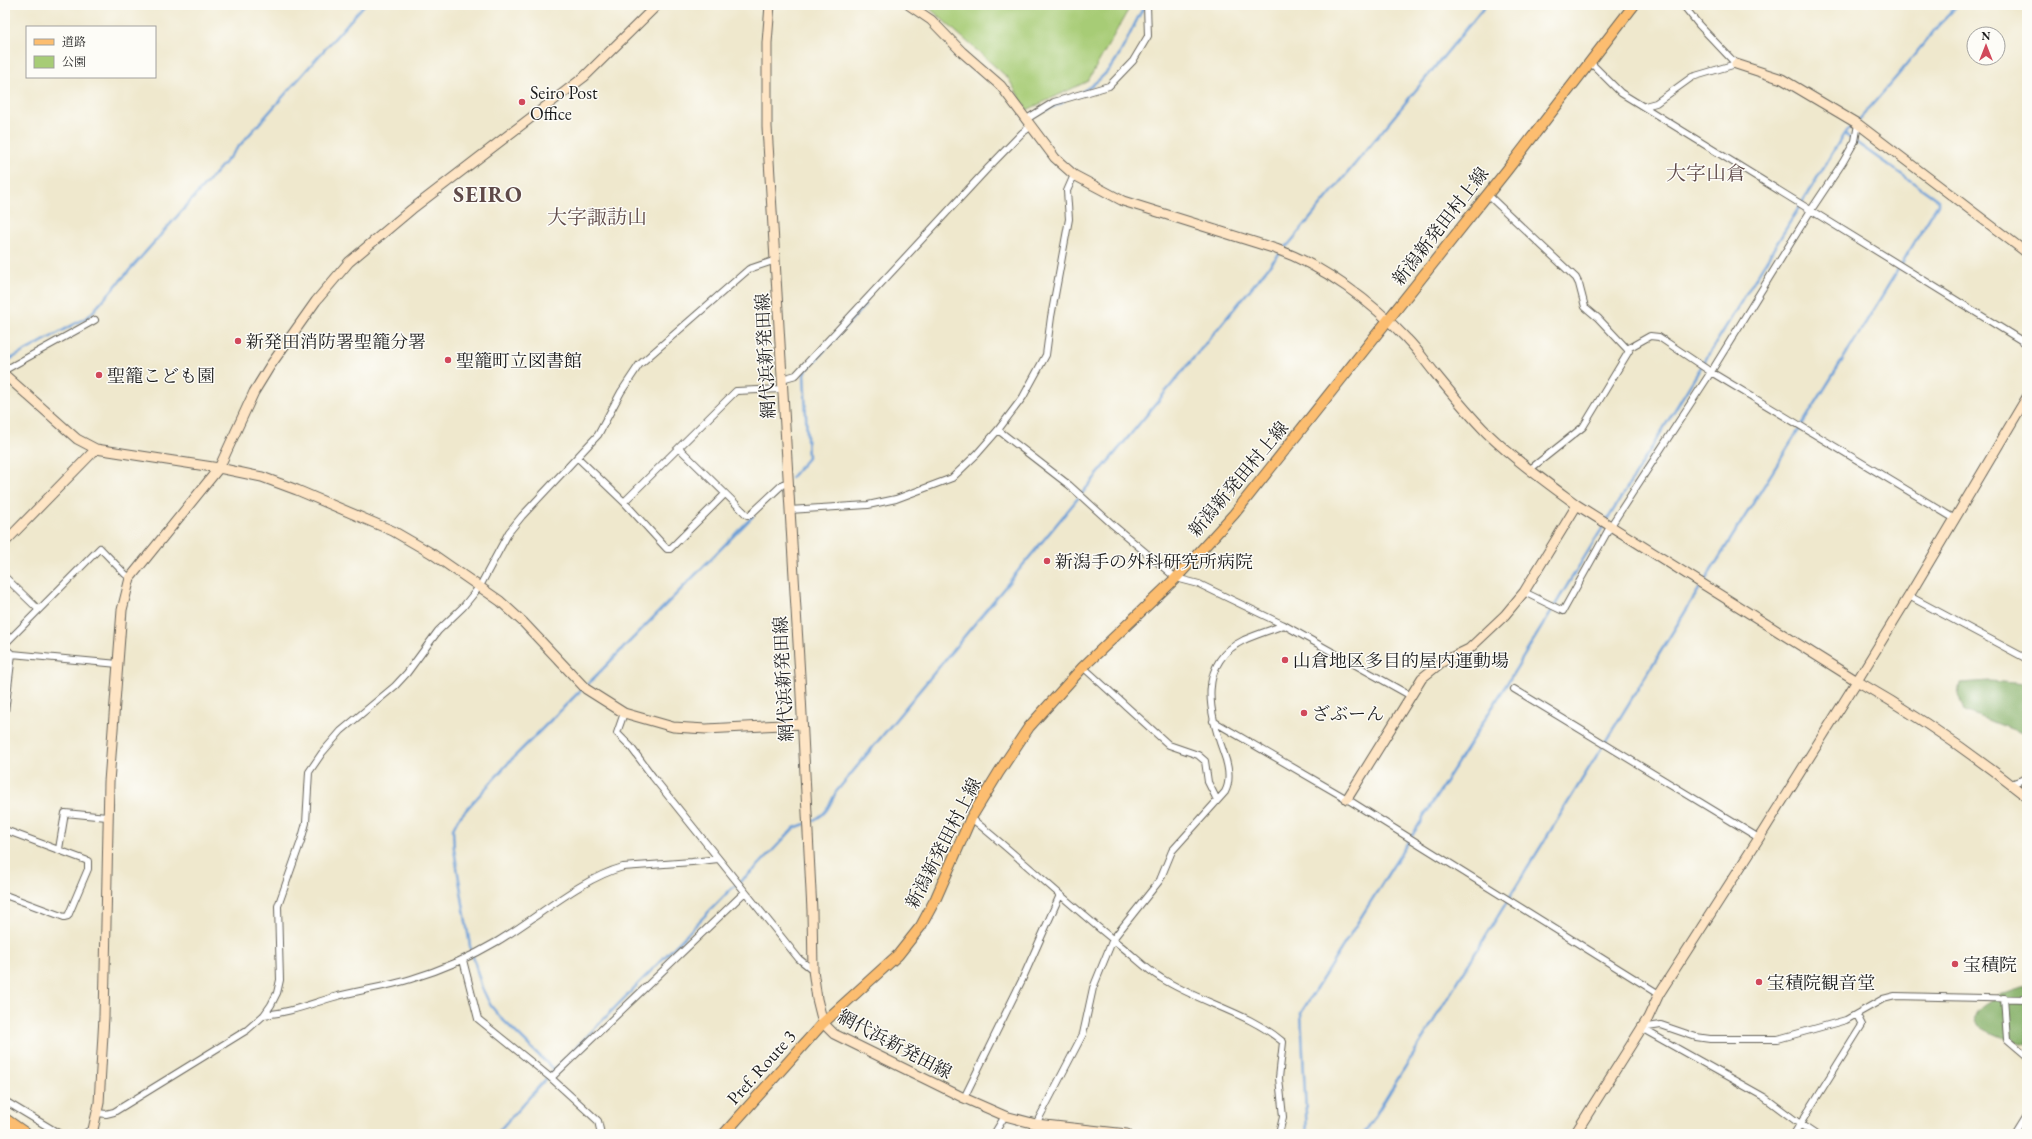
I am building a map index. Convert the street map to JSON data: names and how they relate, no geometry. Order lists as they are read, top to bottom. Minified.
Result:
{"streets":{"main road":["新潟新発田村上線","Pref. Route 3"],"street":["網代浜新発田線"]},"crossings":[["新潟新発田村上線","網代浜新発田線"],["新潟新発田村上線","Pref. Route 3"],["網代浜新発田線","Pref. Route 3"]],"districts":["大字山倉","SEIRO","大字諏訪山"],"places":["Seiro Post Office","新発田消防署聖籠分署","聖籠町立図書館","聖籠こども園","新潟手の外科研究所病院","山倉地区多目的屋内運動場","ざぶーん","宝積院","宝積院観音堂"],"legend":["道路","公園"],"north":"top"}
